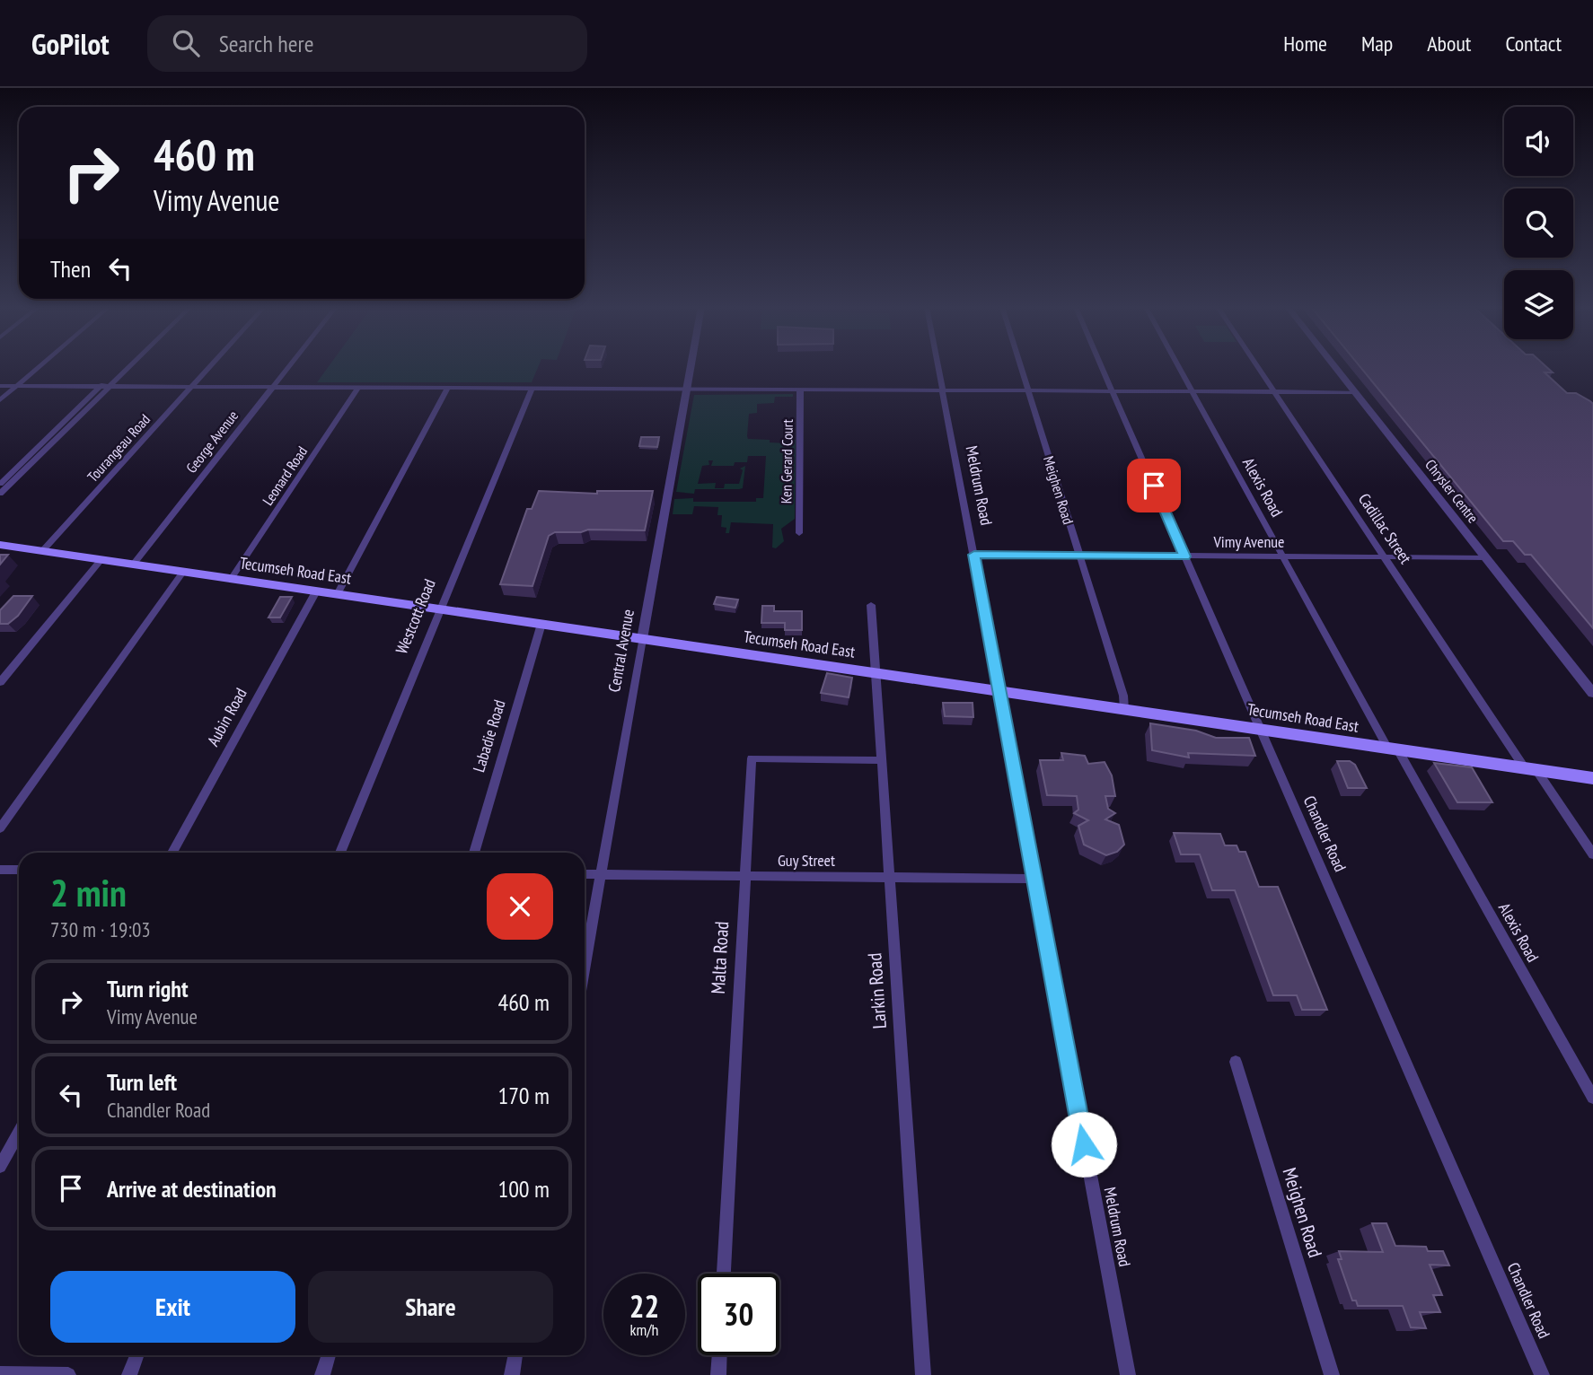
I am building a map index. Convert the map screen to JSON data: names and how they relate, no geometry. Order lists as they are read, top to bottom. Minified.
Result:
{"streets":{"main road":["Tecumseh Road East"],"street":["George Avenue","Tourangeau Road","Ken Gerard Court","Leonard Road","Meldrum Road","Alexis Road","Meighen Road","Chrysler Centre","Cadillac Street","Vimy Avenue","Westcott Road","Central Avenue","Aubin Road","Labadie Road","Chandler Road","Guy Street","Malta Road","Larkin Road"]},"crossings":[["George Avenue","Tecumseh Road East"],["Tourangeau Road","Tecumseh Road East"],["Leonard Road","Tecumseh Road East"],["Meldrum Road","Vimy Avenue"],["Meldrum Road","Tecumseh Road East"],["Meldrum Road","Guy Street"],["Alexis Road","Vimy Avenue"],["Alexis Road","Tecumseh Road East"],["Meighen Road","Vimy Avenue"],["Meighen Road","Tecumseh Road East"],["Chrysler Centre","Vimy Avenue"],["Cadillac Street","Vimy Avenue"],["Cadillac Street","Tecumseh Road East"],["Vimy Avenue","Chandler Road"],["Tecumseh Road East","Westcott Road"],["Tecumseh Road East","Central Avenue"],["Tecumseh Road East","Aubin Road"],["Tecumseh Road East","Labadie Road"],["Tecumseh Road East","Chandler Road"],["Tecumseh Road East","Larkin Road"],["Central Avenue","Guy Street"],["Guy Street","Malta Road"],["Guy Street","Larkin Road"],["Malta Road","Larkin Road"]],"page":{"header":"GoPilot","search":"Search here","nav":["Home","Map","About","Contact"],"turn":["460 m","Vimy Avenue"],"then":"Then","heading":["2 min","730 m · 19:03"],"list":[{"name":"Turn right","note":"Vimy Avenue","value":"460 m"},{"name":"Turn left","note":"Chandler Road","value":"170 m"},{"name":"Arrive at destination","value":"100 m"}],"buttons":["Exit","Share"],"speed":"22 km/h","limit":"30"}}
